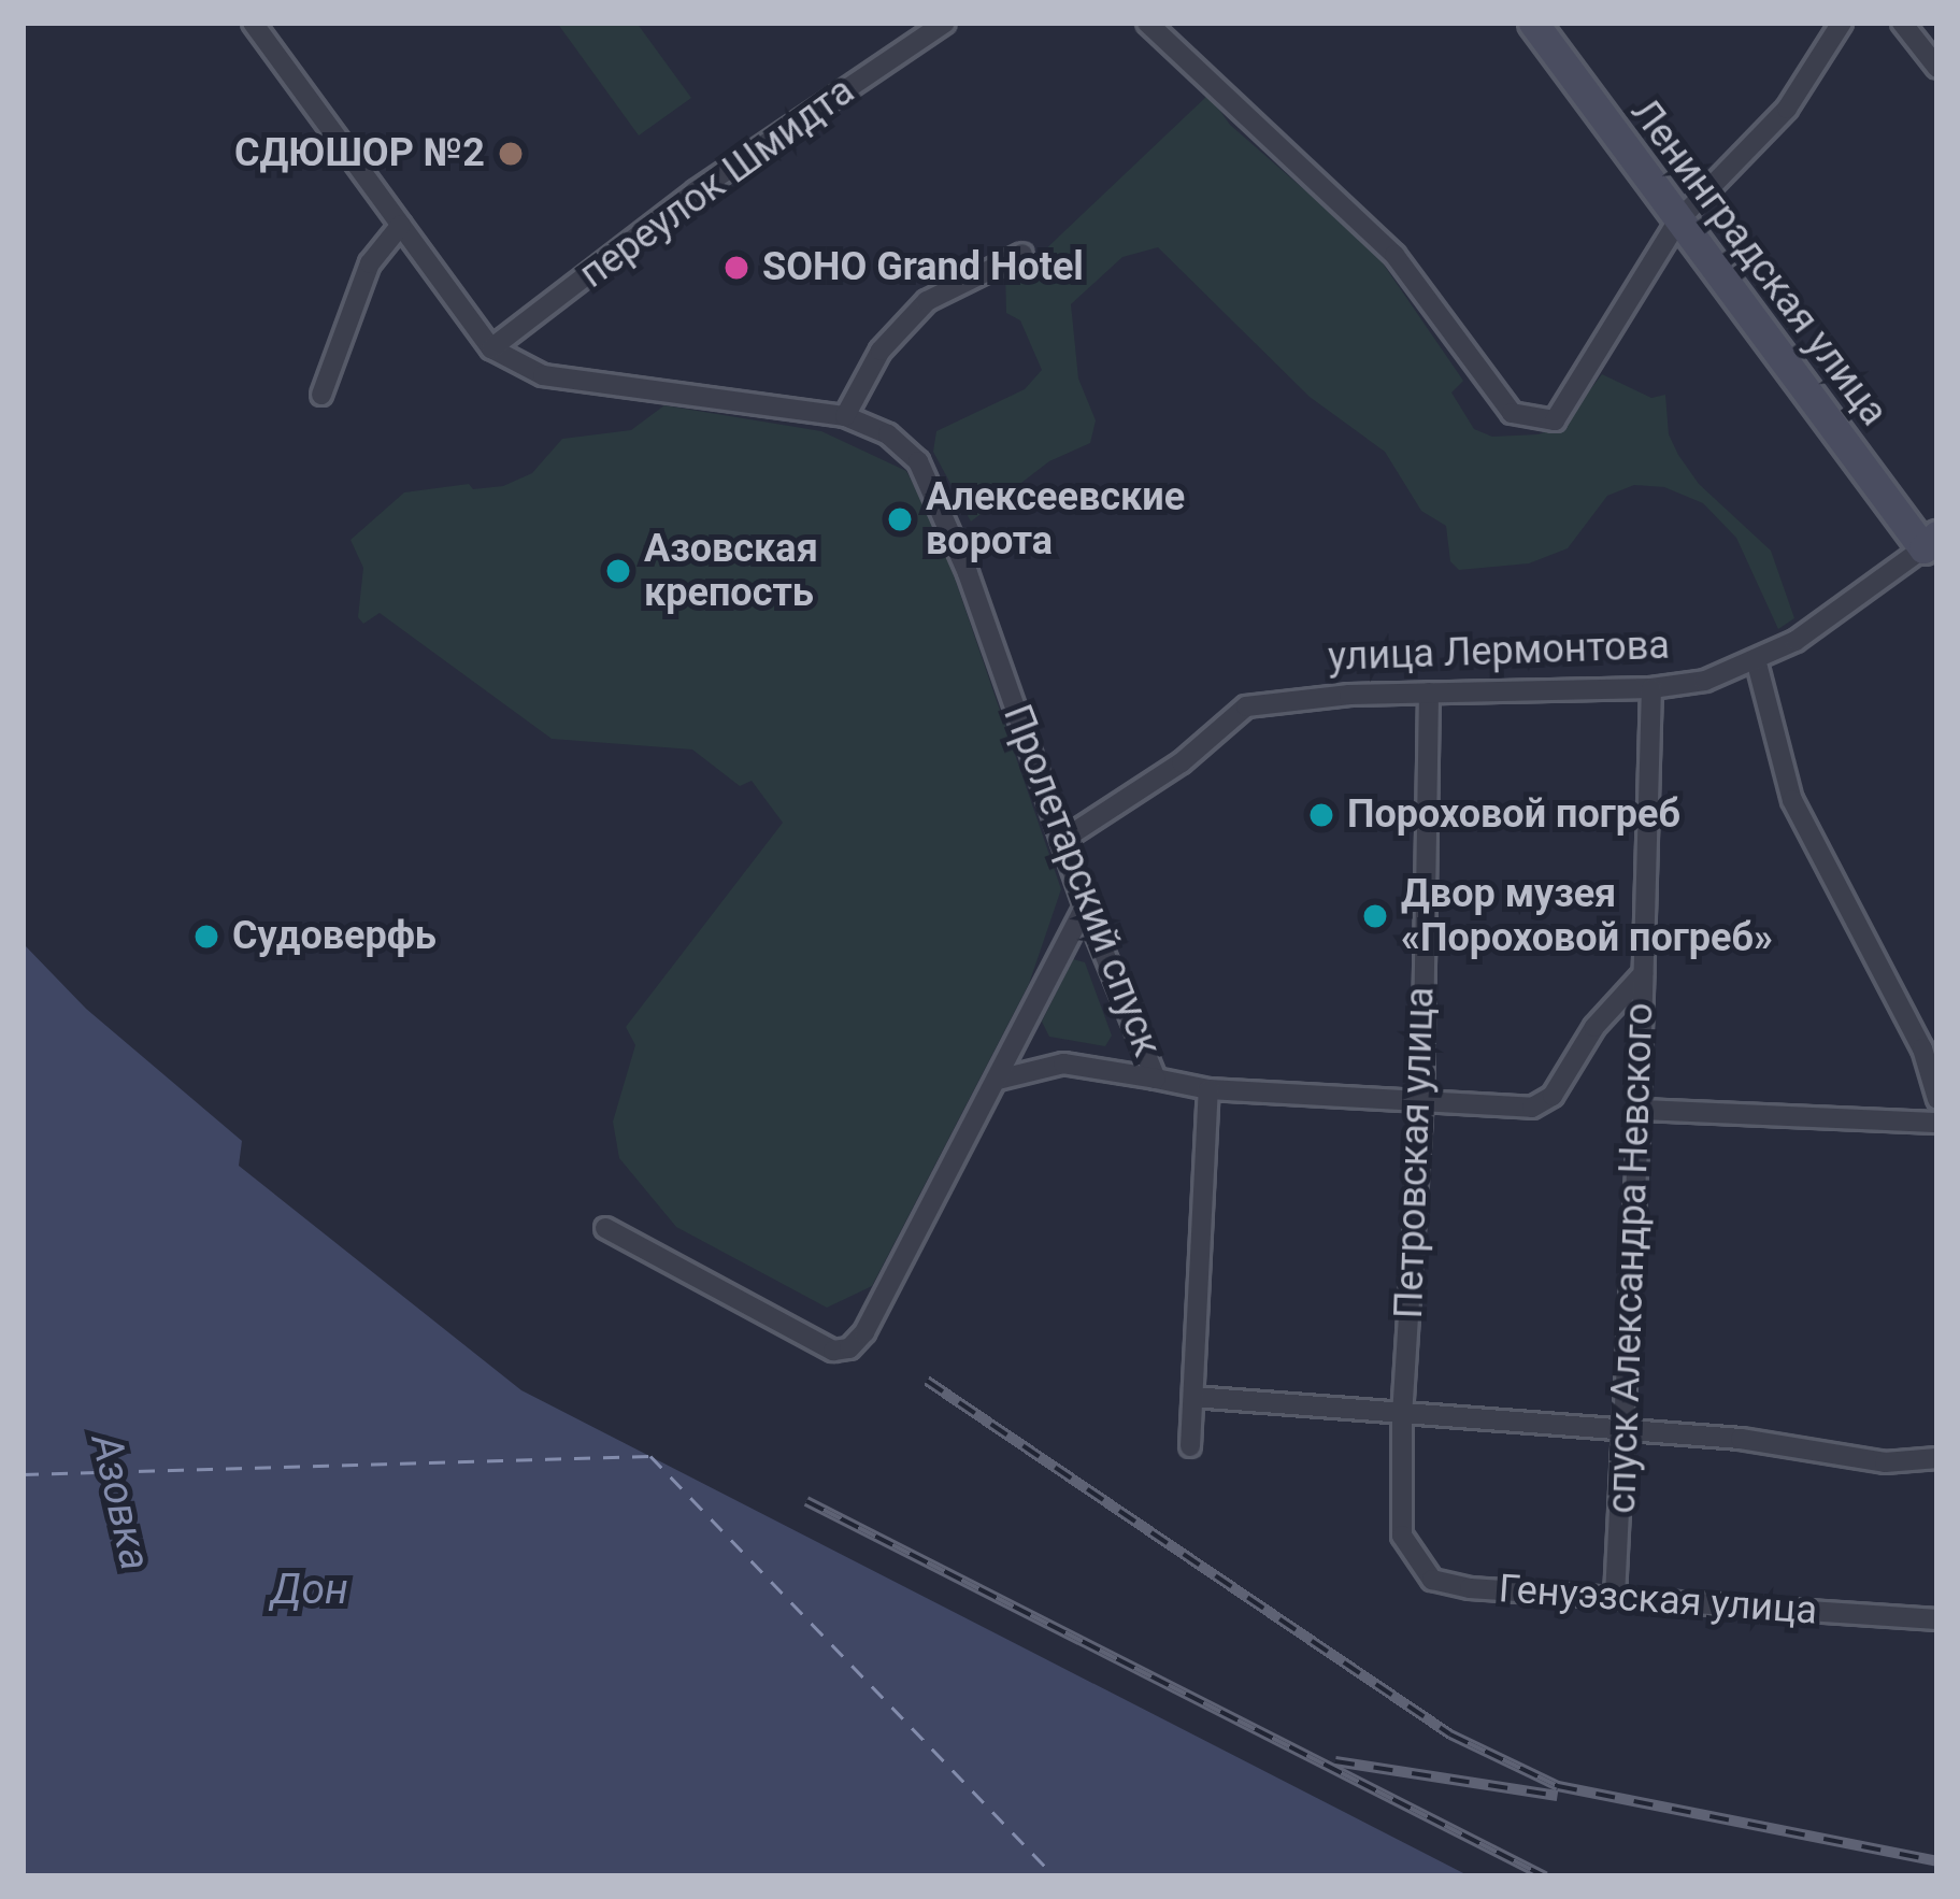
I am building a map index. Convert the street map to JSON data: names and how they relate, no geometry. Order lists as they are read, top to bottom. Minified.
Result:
{"streets":{"street":["переулок Шмидта","Ленинградская улица","улица Лермонтова","Пролетарский спуск","Петровская улица","спуск Александра Невского","Генуэзская улица"]},"crossings":[["Ленинградская улица","улица Лермонтова"],["улица Лермонтова","Пролетарский спуск"],["улица Лермонтова","Петровская улица"],["улица Лермонтова","спуск Александра Невского"],["Петровская улица","Генуэзская улица"],["спуск Александра Невского","Генуэзская улица"]],"water":["Азовка","Дон"],"places":["СДЮШОР №2","SOHO Grand Hotel","Алексеевские ворота","Азовская крепость","Пороховой погреб","Двор музея «Пороховой погреб»","Судоверфь"]}
